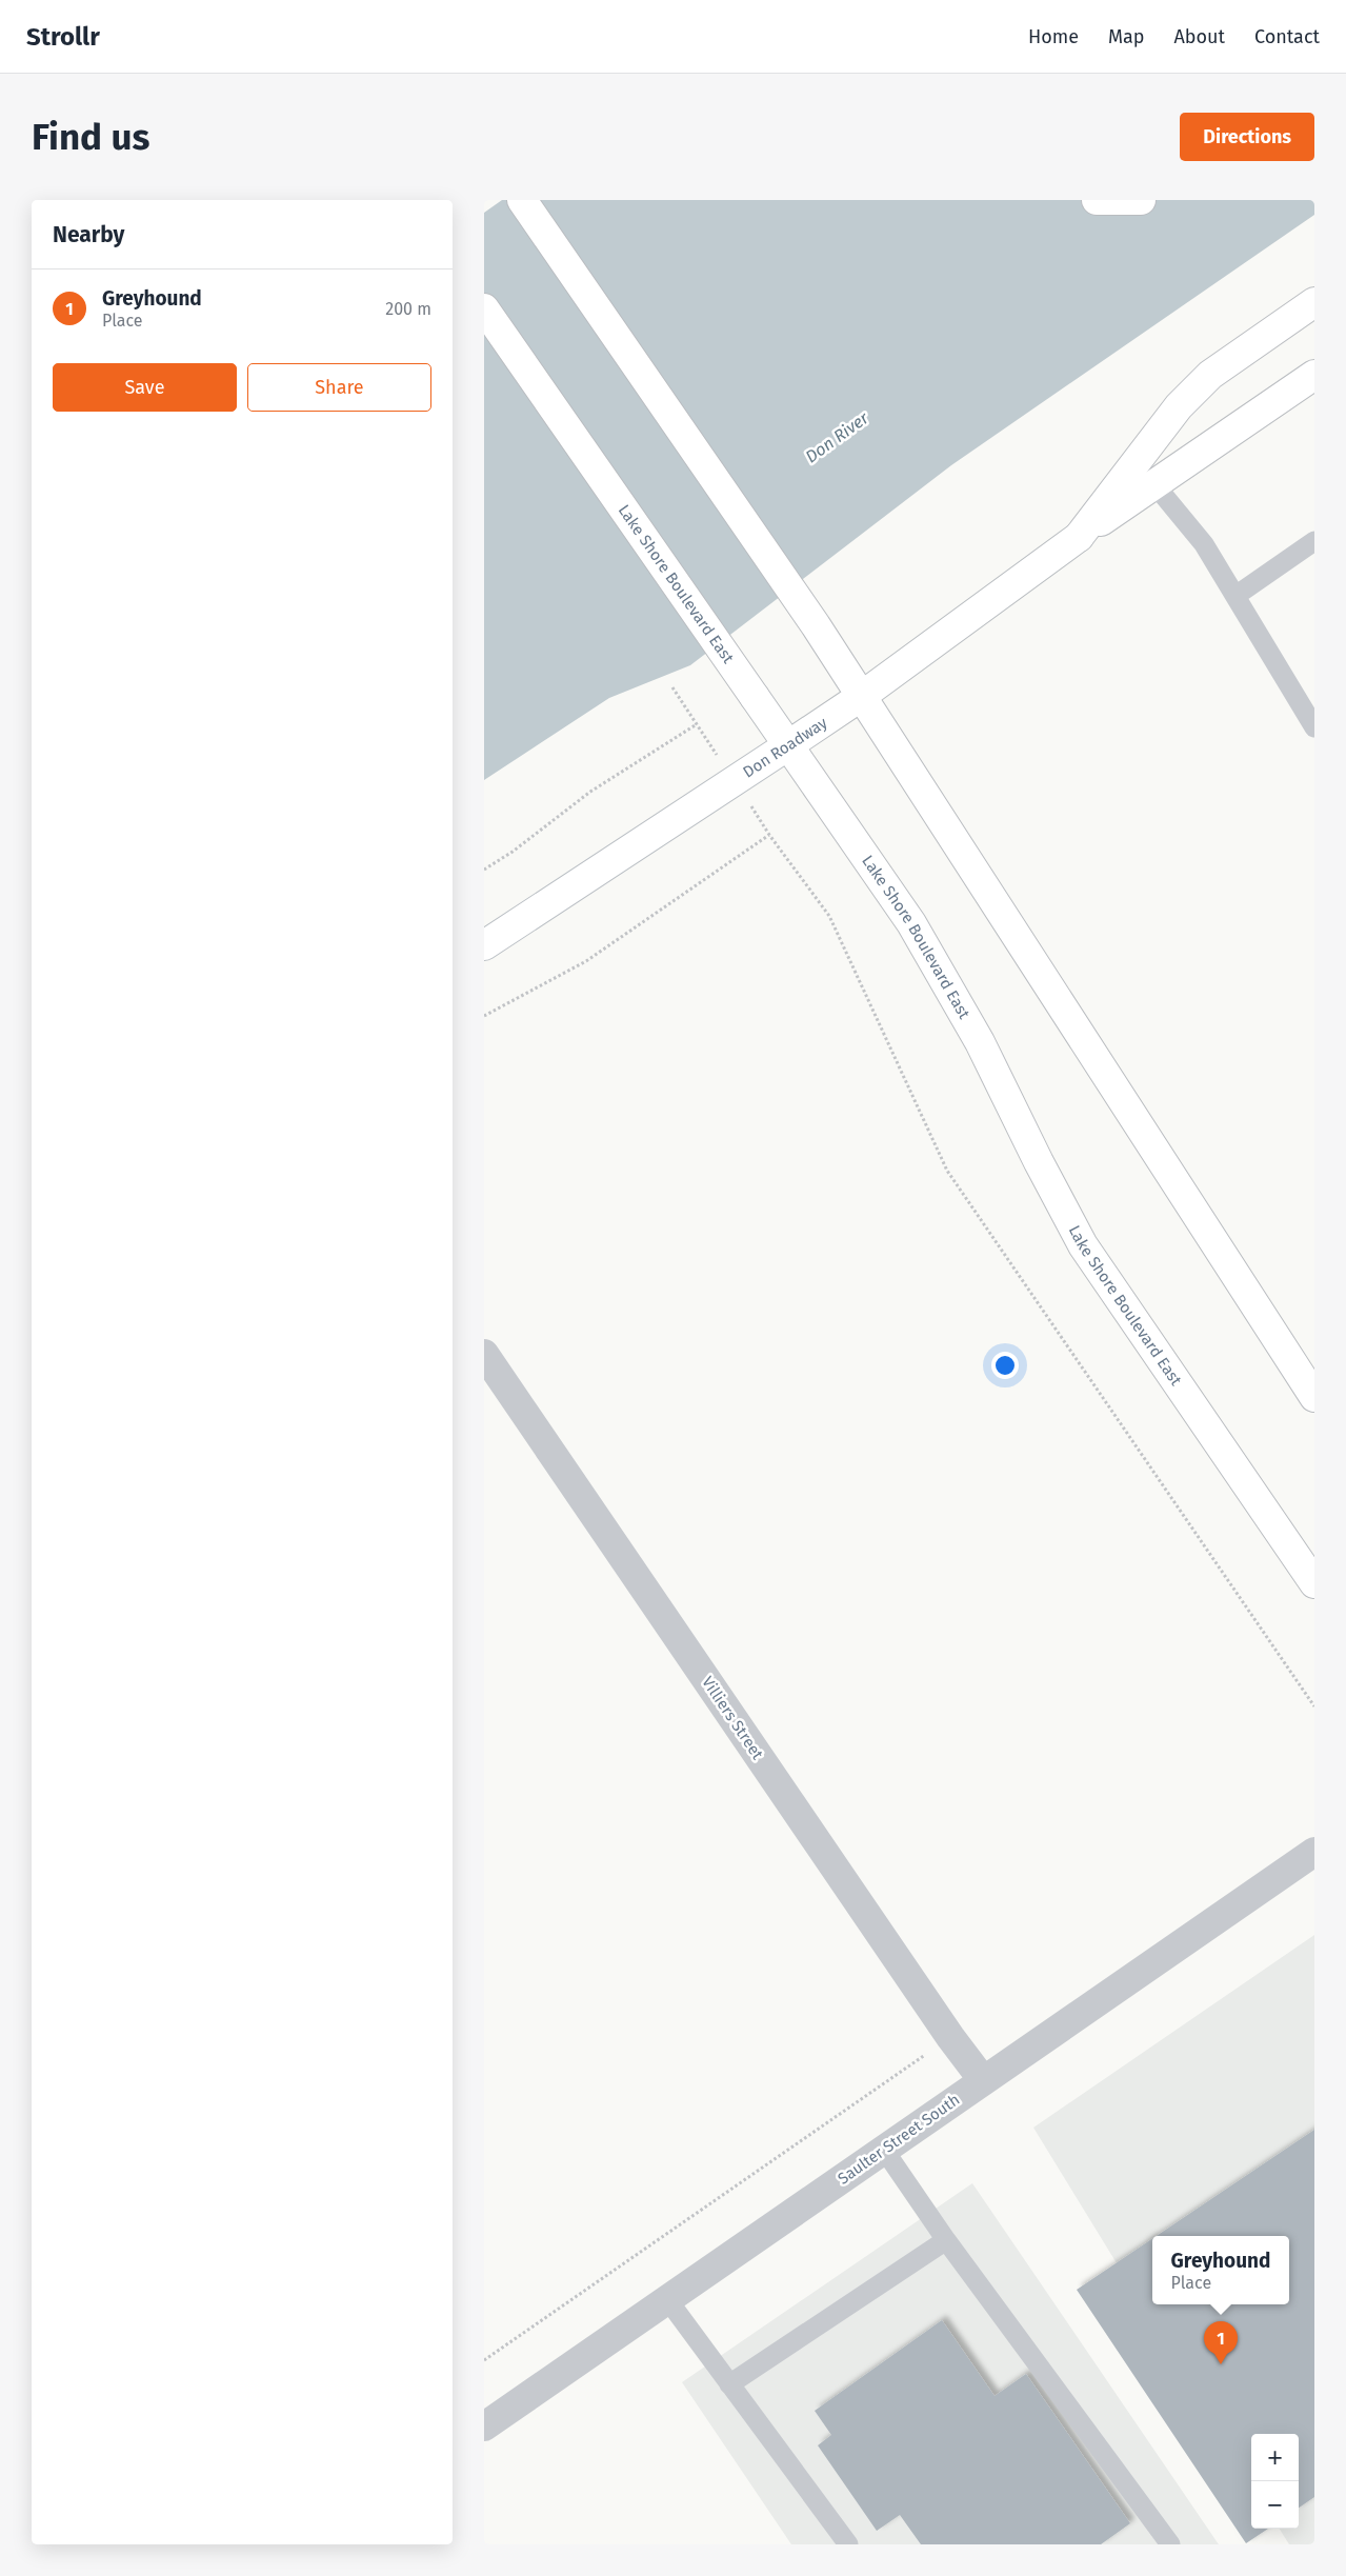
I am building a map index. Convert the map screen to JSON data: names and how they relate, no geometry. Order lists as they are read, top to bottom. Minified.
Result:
{"streets":{"main road":["Lake Shore Boulevard East","Don Roadway"],"street":["Villiers Street","Saulter Street South"]},"crossings":[["Lake Shore Boulevard East","Don Roadway"],["Villiers Street","Saulter Street South"]],"water":["Don River"],"page":{"header":"Strollr","nav":["Home","Map","About","Contact"],"buttons":["Directions",["Save","Share"]],"title":"Find us","heading":"Nearby","list":[{"mark":"1","name":"Greyhound","note":"Place","value":"200 m"}],"popup":["Greyhound","Place"],"pins":"1","map_buttons":["+","−"]}}
